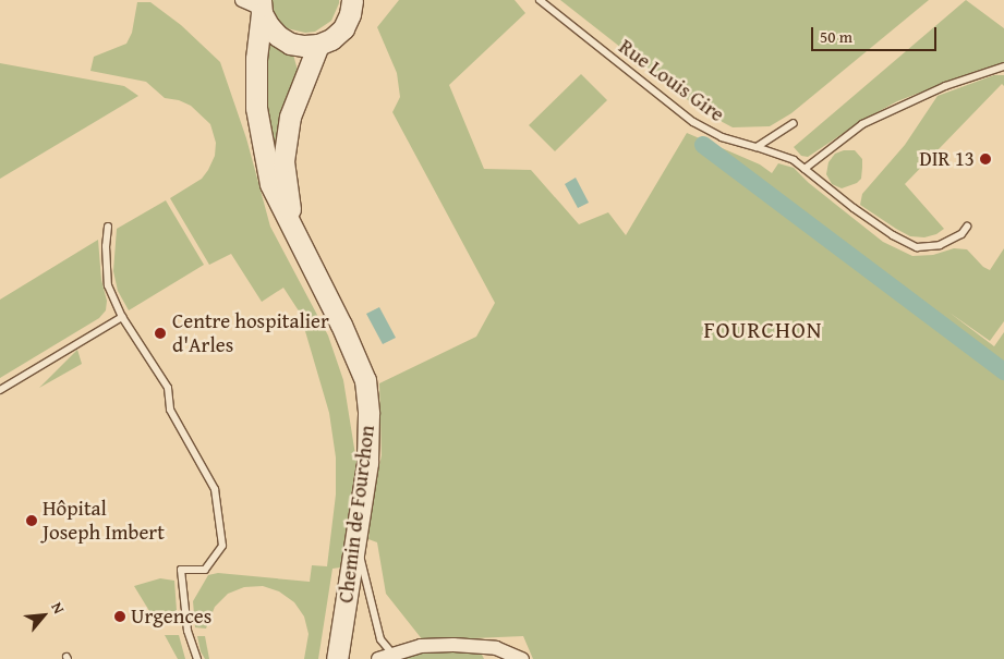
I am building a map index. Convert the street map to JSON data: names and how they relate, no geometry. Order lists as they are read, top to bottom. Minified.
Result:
{"streets":{"street":["Chemin de Fourchon"],"lane":["Rue Louis Gire"]},"districts":["FOURCHON"],"places":["DIR 13","Centre hospitalier d'Arles","Hôpital Joseph Imbert","Urgences"],"scale_bar":"50 m","north":"top right"}
